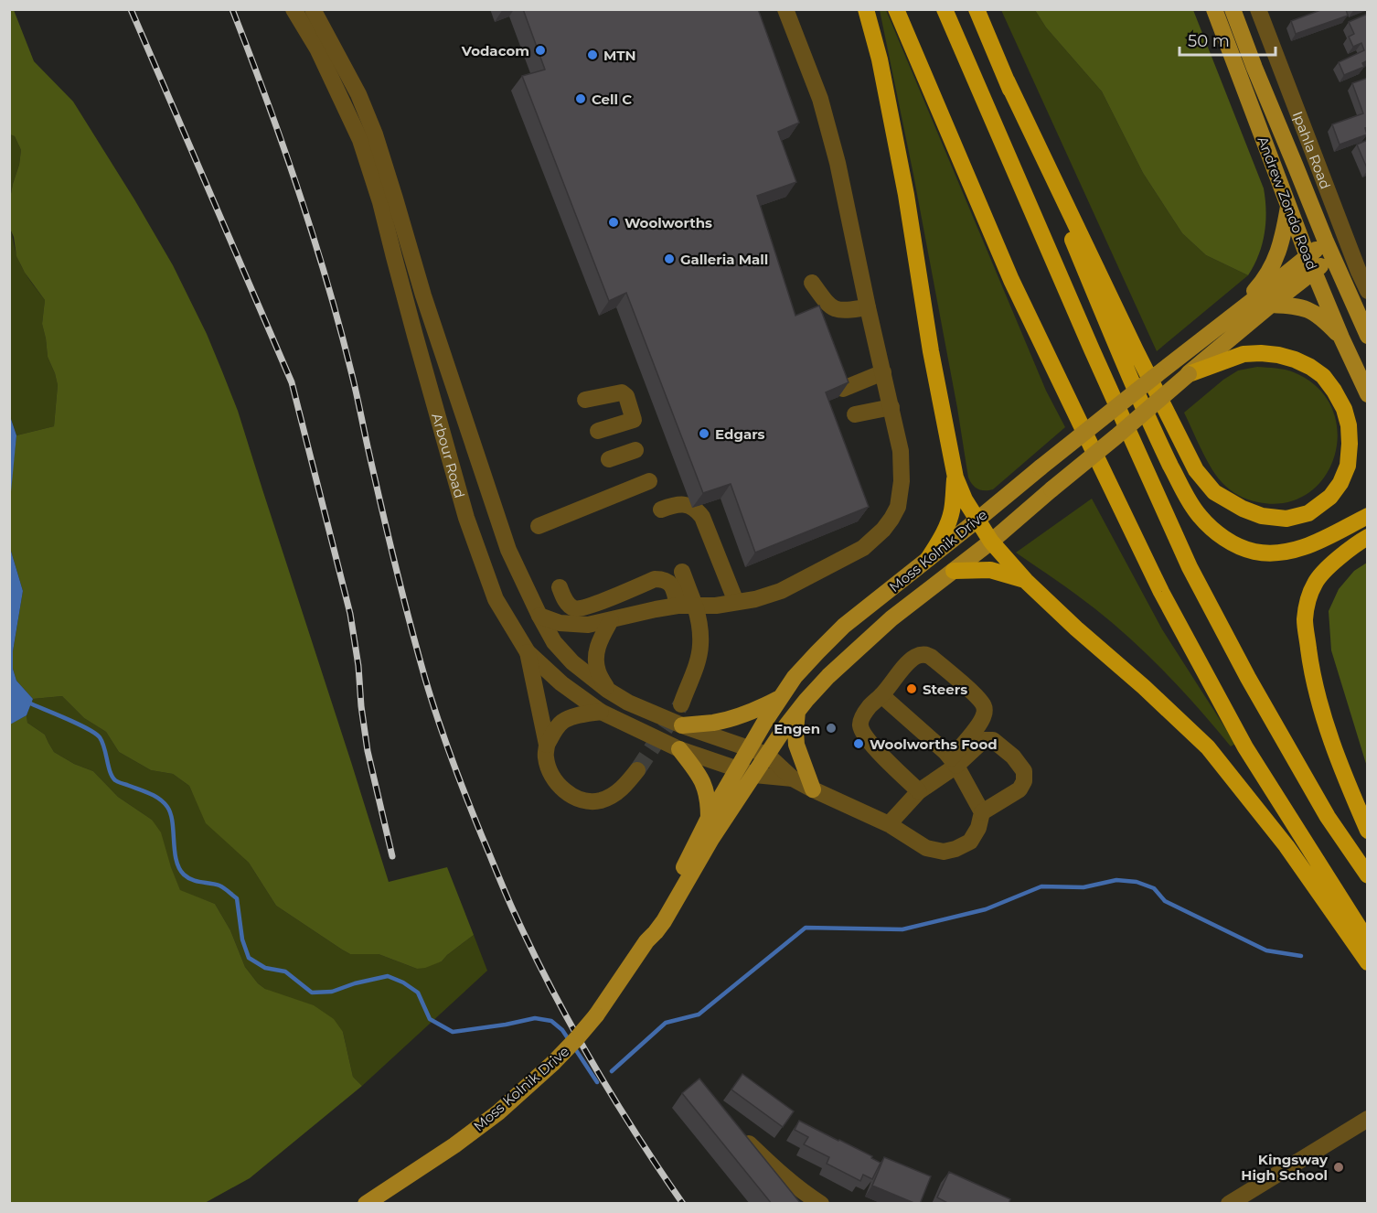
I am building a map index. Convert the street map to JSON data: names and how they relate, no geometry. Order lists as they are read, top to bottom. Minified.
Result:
{"streets":{"main road":["Andrew Zondo Road","Moss Kolnik Drive"],"street":["Ipahla Road","Arbour Road"]},"crossings":[["Andrew Zondo Road","Moss Kolnik Drive"],["Arbour Road","Moss Kolnik Drive"]],"places":["Vodacom","MTN","Cell C","Woolworths","Galleria Mall","Edgars","Steers","Engen","Woolworths Food","Kingsway High School"],"scale_bar":"50 m"}
